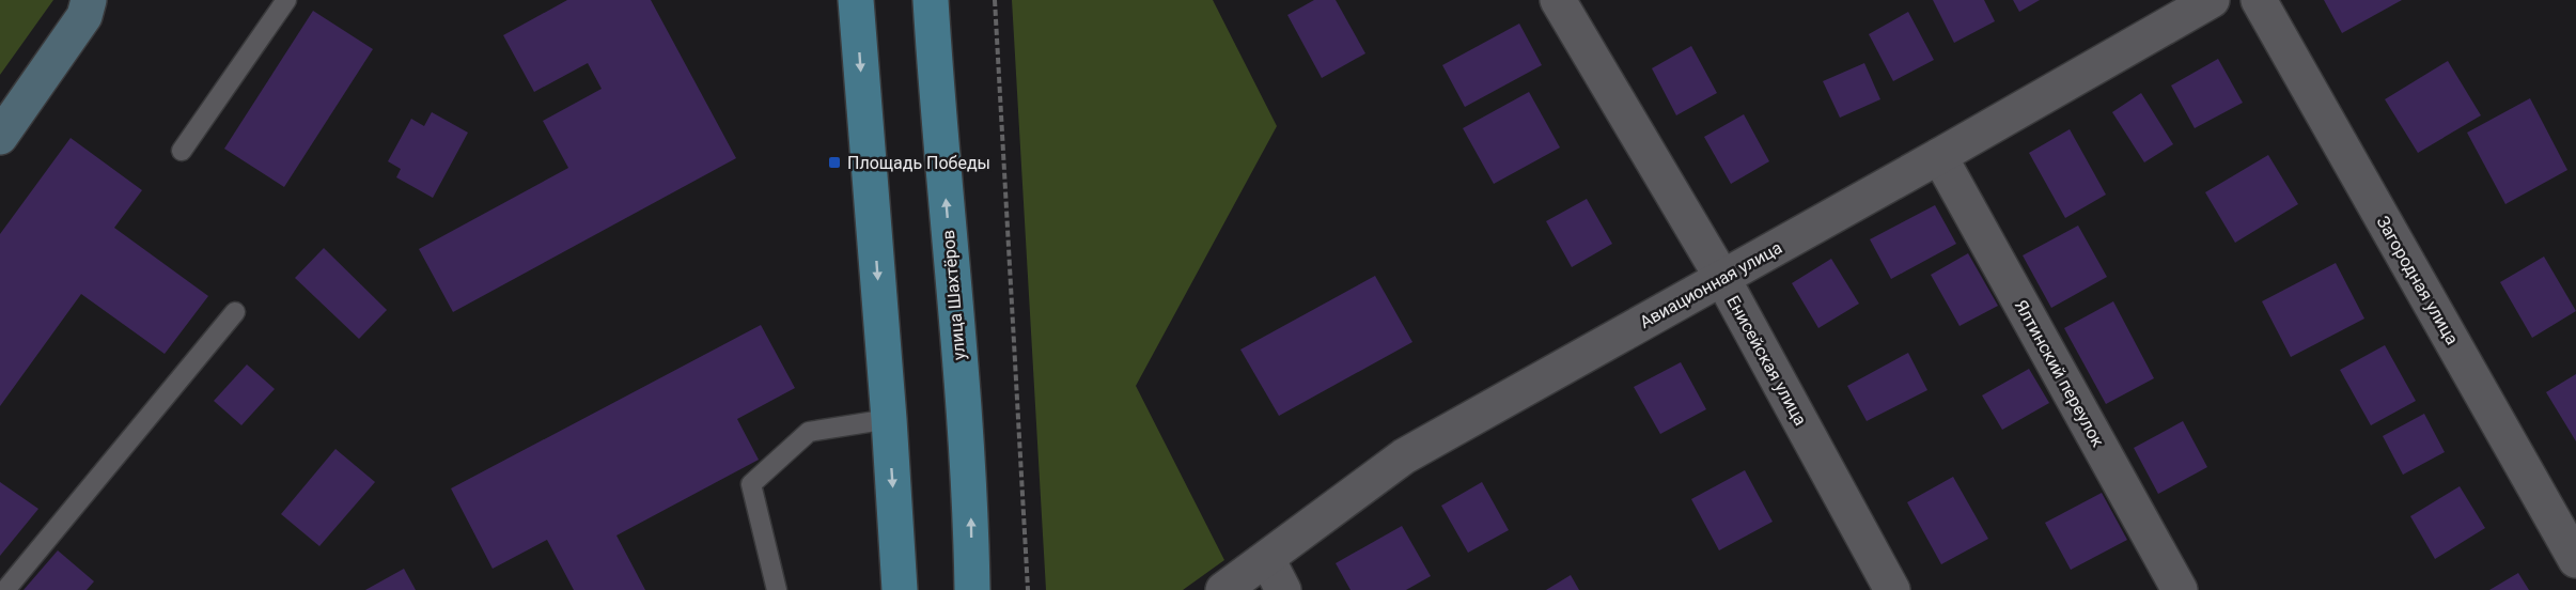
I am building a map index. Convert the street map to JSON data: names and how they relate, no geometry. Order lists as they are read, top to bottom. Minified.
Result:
{"streets":{"main road":["улица Шахтёров"],"street":["Загородная улица","Авиационная улица","Енисейская улица","Ялтинский переулок"]},"crossings":[["Авиационная улица","Енисейская улица"],["Авиационная улица","Ялтинский переулок"]],"places":{"transit":["Площадь Победы"]}}
